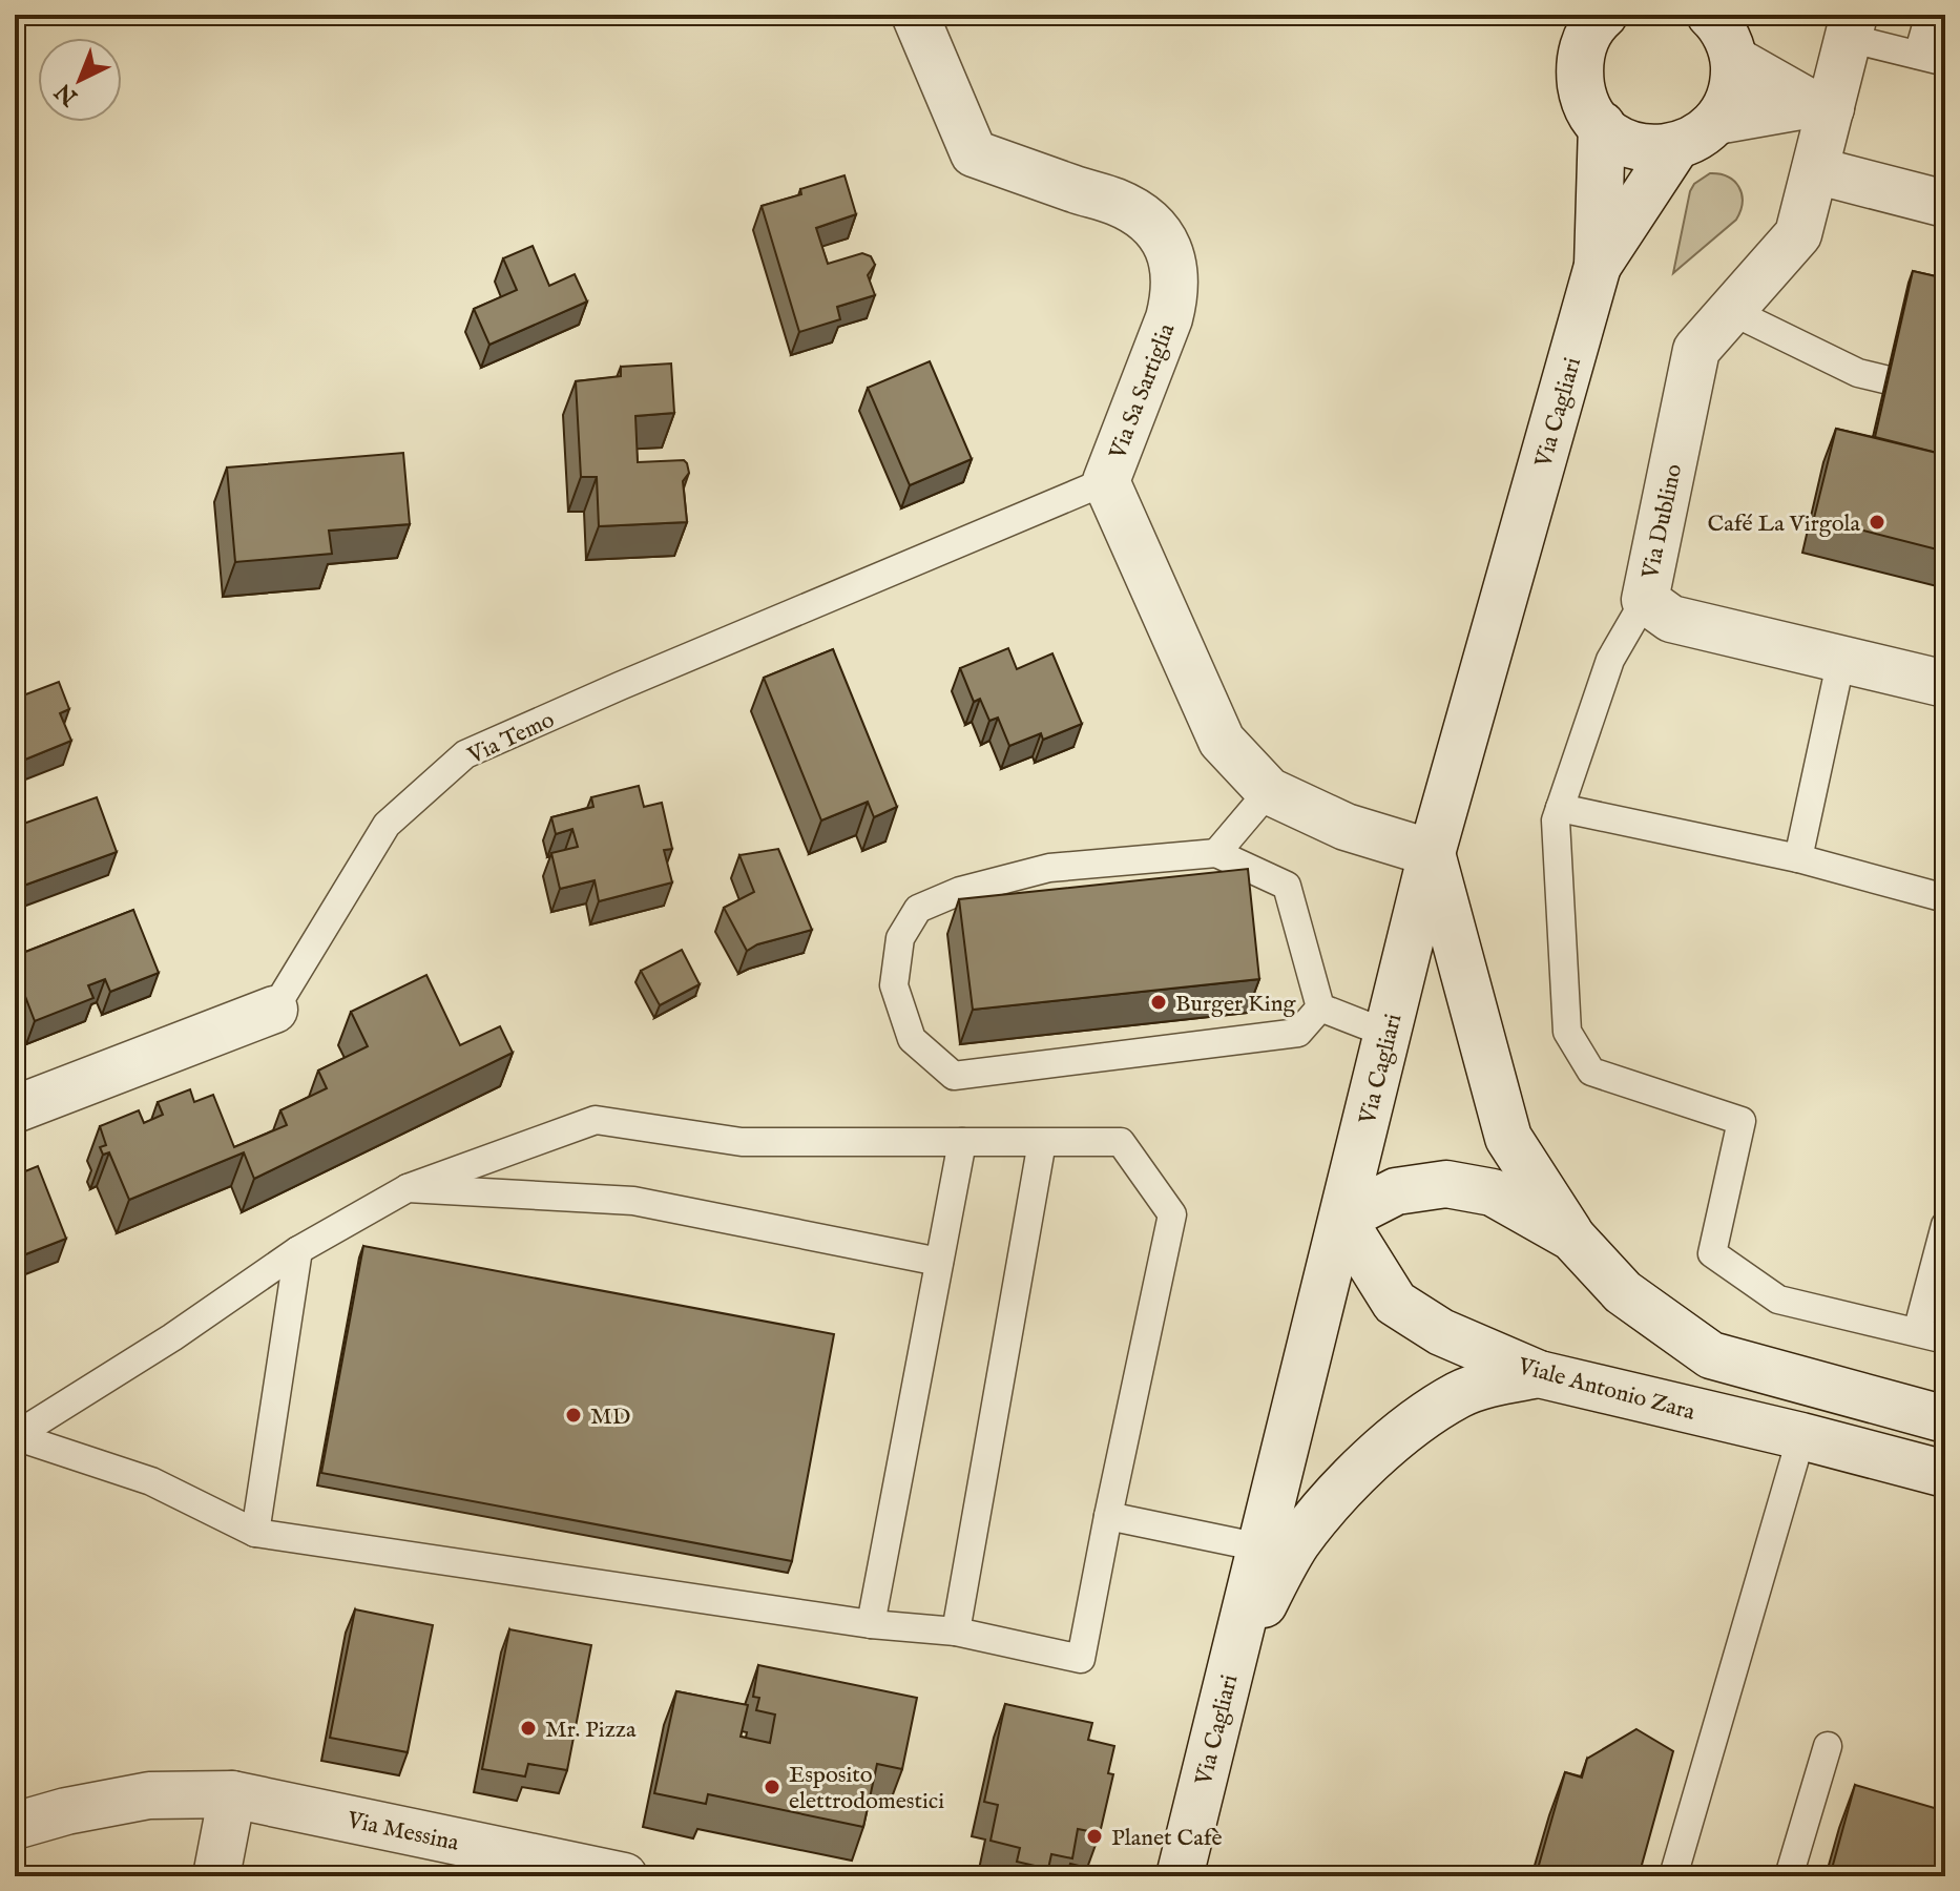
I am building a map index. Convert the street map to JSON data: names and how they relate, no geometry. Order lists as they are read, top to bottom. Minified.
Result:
{"streets":{"main road":["Via Sa Sartiglia","Via Cagliari","Via Dublino","Via Temo","Viale Antonio Zara","Via Messina"]},"crossings":[["Via Sa Sartiglia","Via Cagliari"],["Via Sa Sartiglia","Via Temo"],["Via Cagliari","Viale Antonio Zara"]],"places":["Café La Virgola","Burger King","MD","Mr. Pizza","Esposito elettrodomestici","Planet Cafè"],"north":"bottom left"}
